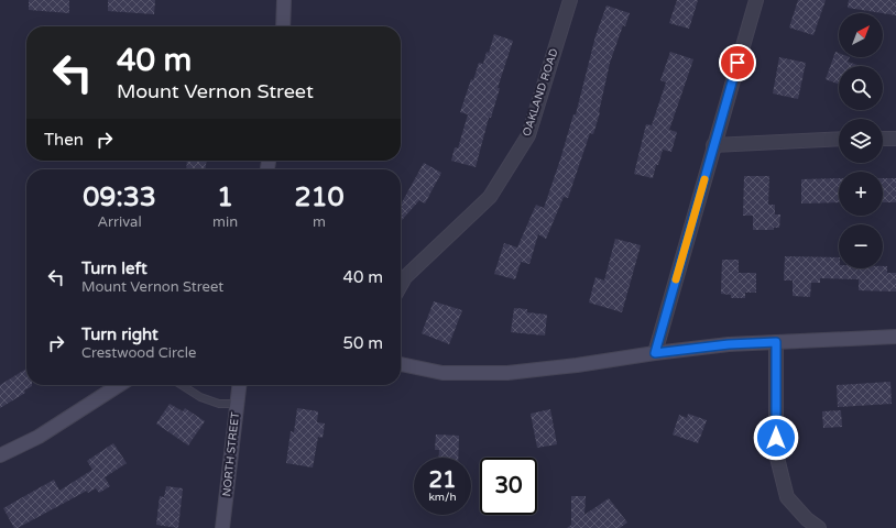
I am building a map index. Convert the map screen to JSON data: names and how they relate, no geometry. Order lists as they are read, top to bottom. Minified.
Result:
{"streets":{"main road":["NORTH STREET"],"street":["OAKLAND ROAD"]},"north":"top right","page":{"map_buttons":["+","−"],"turn":["40 m","Mount Vernon Street"],"then":"Then","eta":["09:33","Arrival","1","min","210","m"],"list":[{"name":"Turn left","note":"Mount Vernon Street","value":"40 m"},{"name":"Turn right","note":"Crestwood Circle","value":"50 m"}],"speed":"21 km/h","limit":"30"}}
